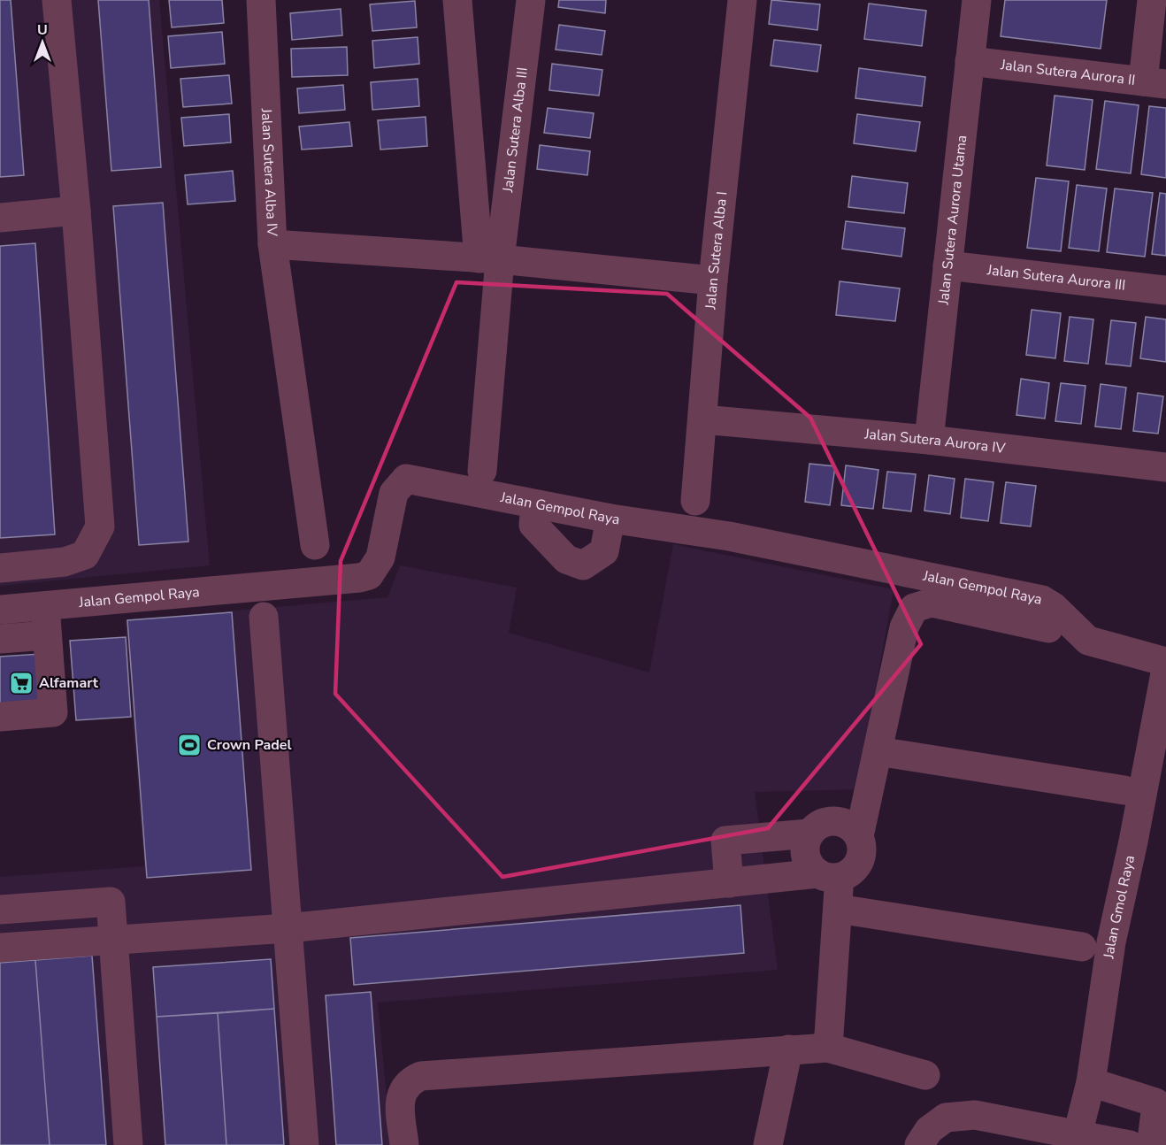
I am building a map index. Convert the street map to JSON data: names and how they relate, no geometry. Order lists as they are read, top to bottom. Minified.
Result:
{"streets":{"street":["Jalan Sutera Aurora II","Jalan Sutera Alba III","Jalan Sutera Alba IV","Jalan Sutera Aurora Utama","Jalan Sutera Alba I","Jalan Sutera Aurora III","Jalan Sutera Aurora IV","Jalan Gempol Raya","Jalan Gmol Raya"]},"crossings":[["Jalan Sutera Aurora II","Jalan Sutera Aurora Utama"],["Jalan Sutera Alba III","Jalan Sutera Alba IV"],["Jalan Sutera Alba IV","Jalan Sutera Alba I"],["Jalan Sutera Aurora Utama","Jalan Sutera Aurora III"],["Jalan Sutera Aurora Utama","Jalan Sutera Aurora IV"],["Jalan Sutera Alba I","Jalan Sutera Aurora IV"]],"places":{"supermarket":["Alfamart"],"sports":["Crown Padel"]},"north":"top"}
